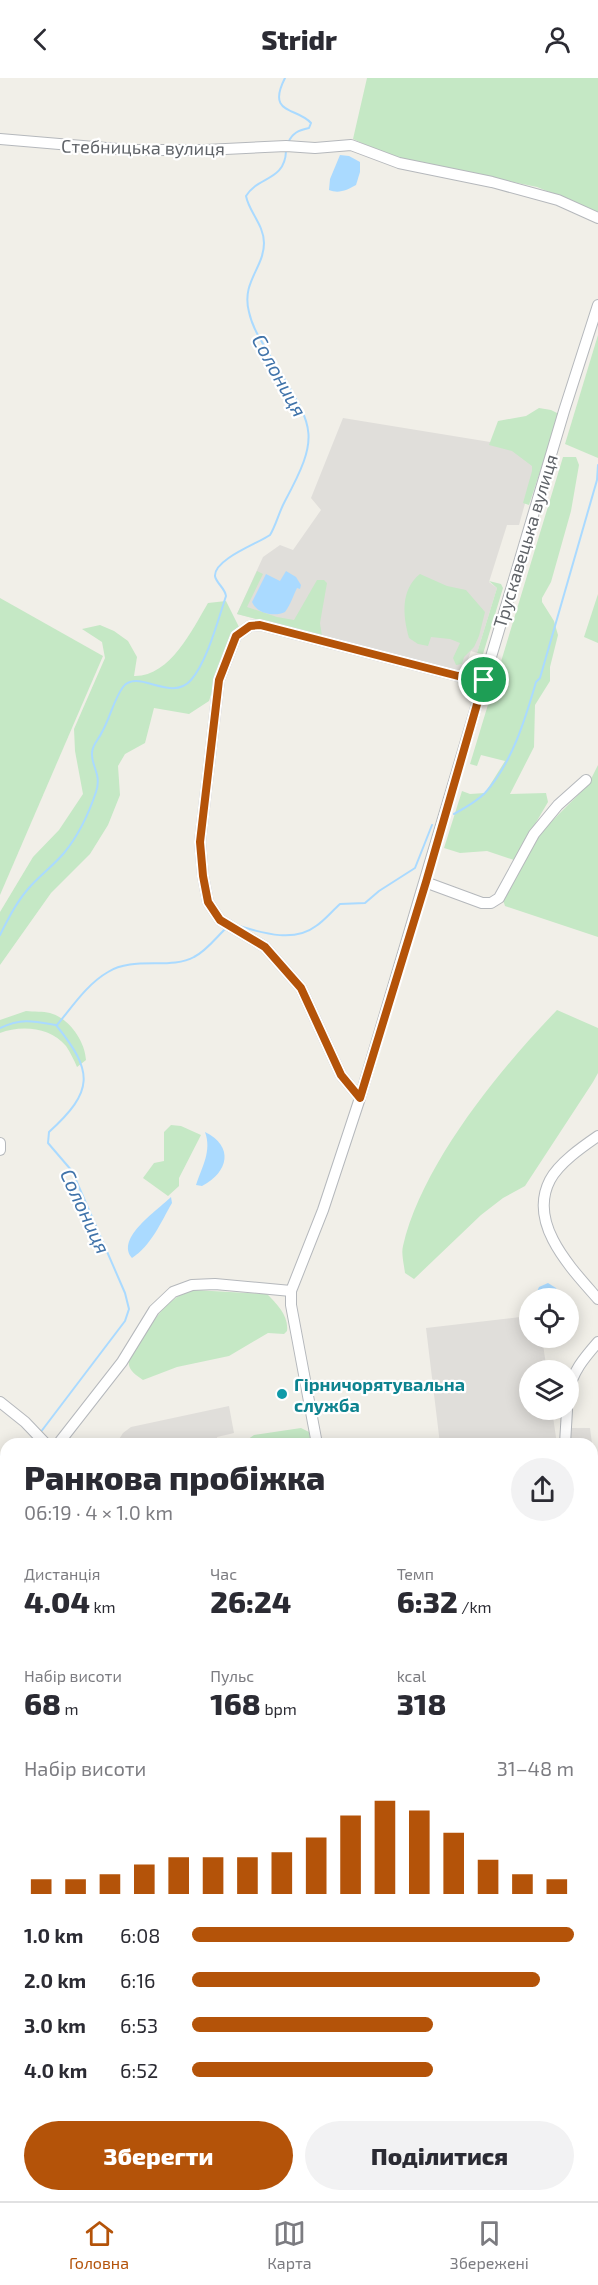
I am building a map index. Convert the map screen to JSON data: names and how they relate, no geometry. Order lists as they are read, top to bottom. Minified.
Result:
{"streets":{"street":["Стебницька вулиця","Трускавецька вулиця"]},"water":["Солониця"],"places":["Гірничорятувальна служба"],"page":{"header":"Stridr","heading":["Ранкова пробіжка","06:19 · 4 × 1.0 km"],"stats":[["Дистанція","4.04 km"],["Час","26:24"],["Темп","6:32 /km"],["Набір висоти","68 m"],["Пульс","168 bpm"],["kcal","318"]],"chart":["Набір висоти","31–48 m"],"list":[{"name":"1.0 km","note":"6:08"},{"name":"2.0 km","note":"6:16"},{"name":"3.0 km","note":"6:53"},{"name":"4.0 km","note":"6:52"}],"buttons":["Зберегти","Поділитися"],"tabs":["Головна","Карта","Збережені"]}}
